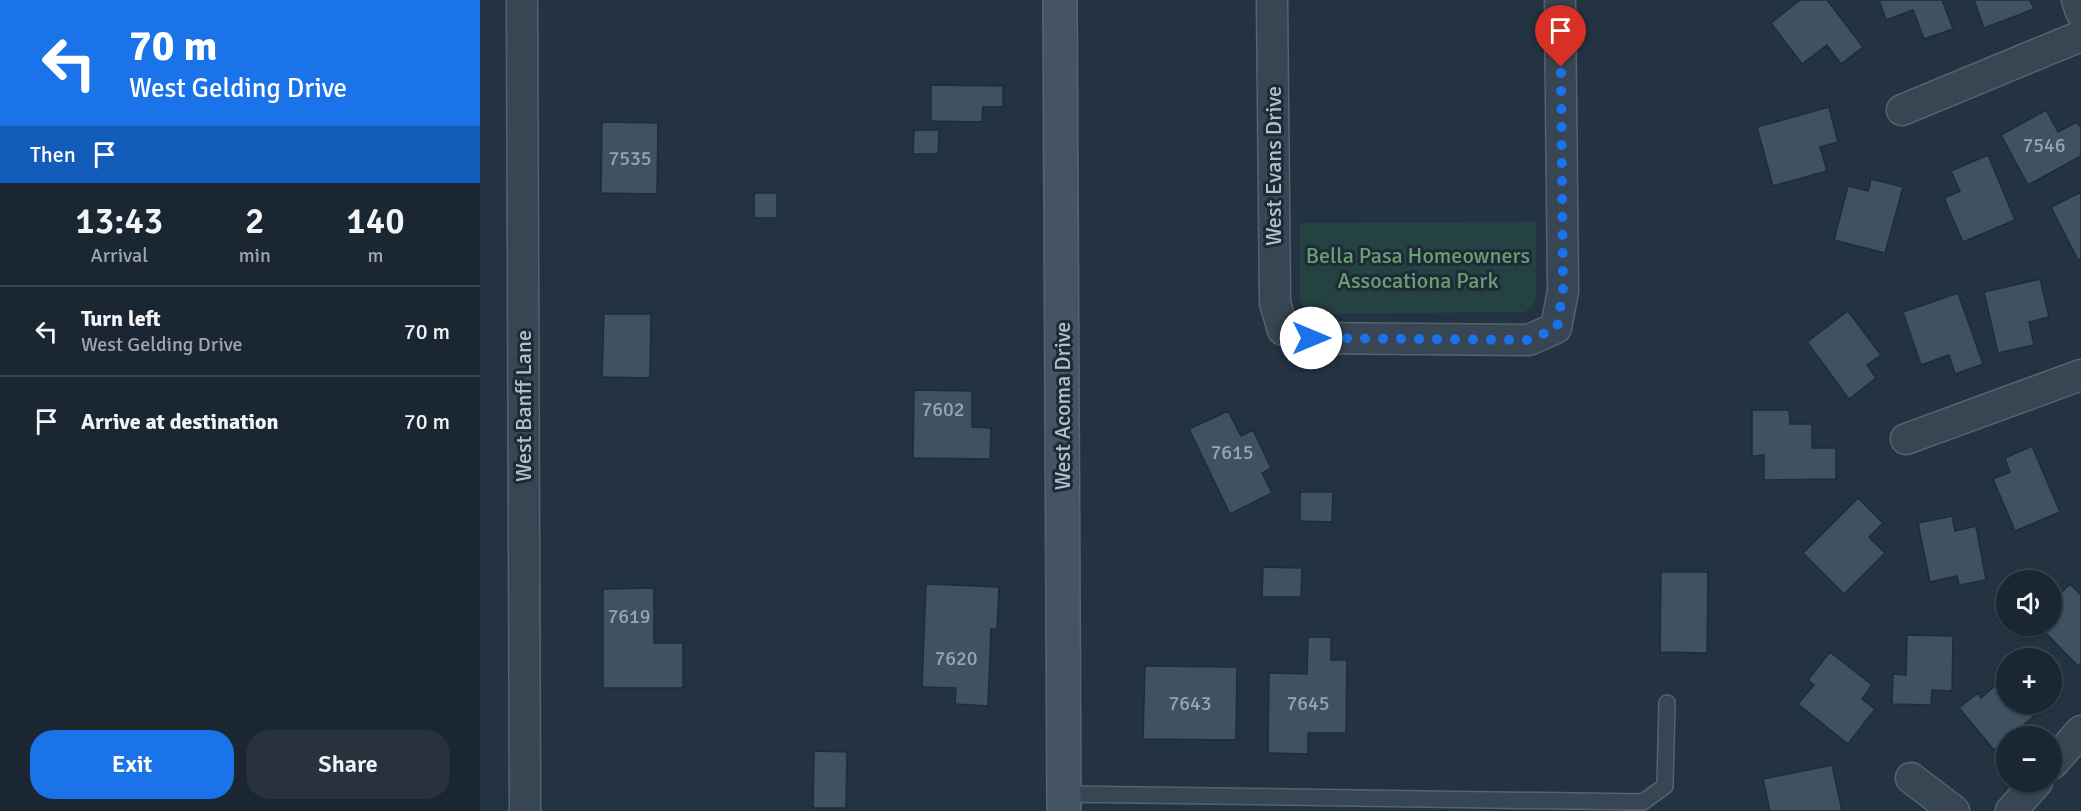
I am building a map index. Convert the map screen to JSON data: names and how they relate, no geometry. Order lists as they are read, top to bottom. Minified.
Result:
{"streets":{"street":["West Evans Drive","West Banff Lane","West Acoma Drive"]},"parks":["Bella Pasa Homeowners Assocationa Park"],"house_numbers":["7546","7535","7602","7615","7619","7620","7643","7645"],"page":{"turn":["70 m","West Gelding Drive"],"then":"Then","eta":["13:43","Arrival","2","min","140","m"],"list":[{"name":"Turn left","note":"West Gelding Drive","value":"70 m"},{"name":"Arrive at destination","value":"70 m"}],"map_buttons":["+","−"],"buttons":["Exit","Share"]}}
